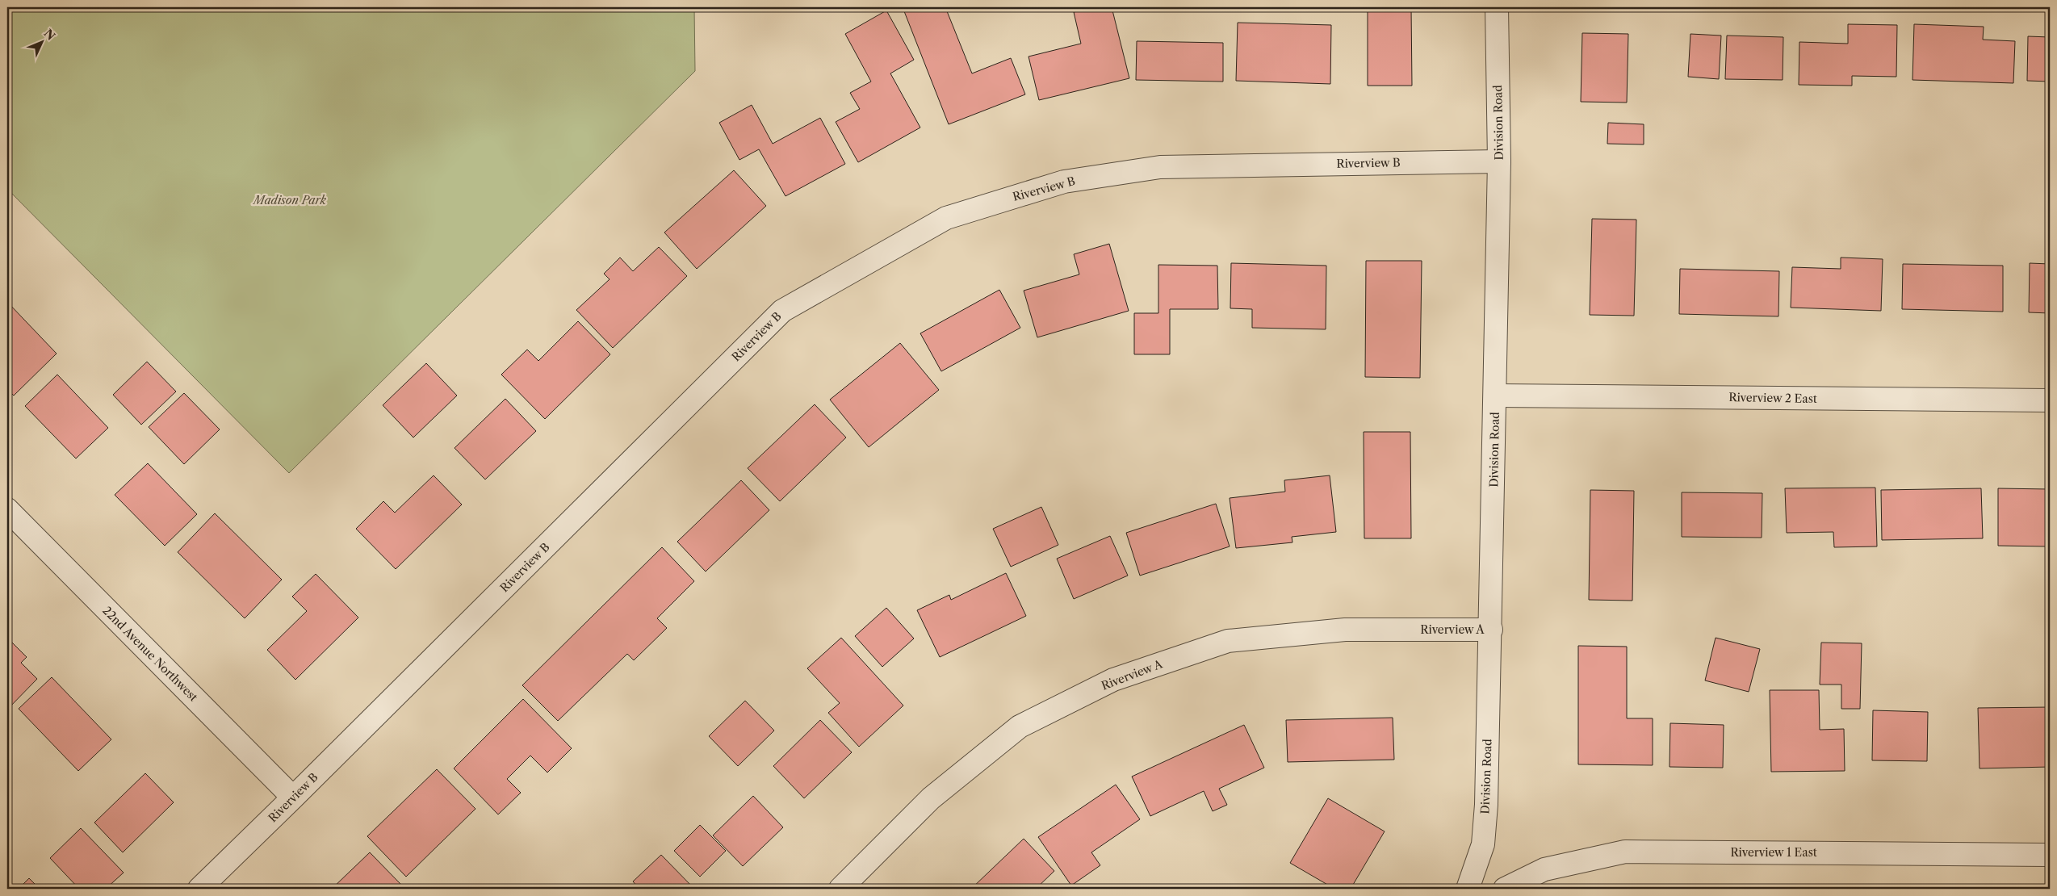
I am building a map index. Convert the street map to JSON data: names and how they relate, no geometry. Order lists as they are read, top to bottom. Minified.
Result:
{"streets":{"street":["Division Road","Riverview B","Riverview 2 East","Riverview A","22nd Avenue Northwest","Riverview 1 East"]},"crossings":[["Division Road","Riverview B"],["Division Road","Riverview 2 East"],["Division Road","Riverview A"],["Riverview B","22nd Avenue Northwest"]],"parks":["Madison Park"],"north":"top right"}
